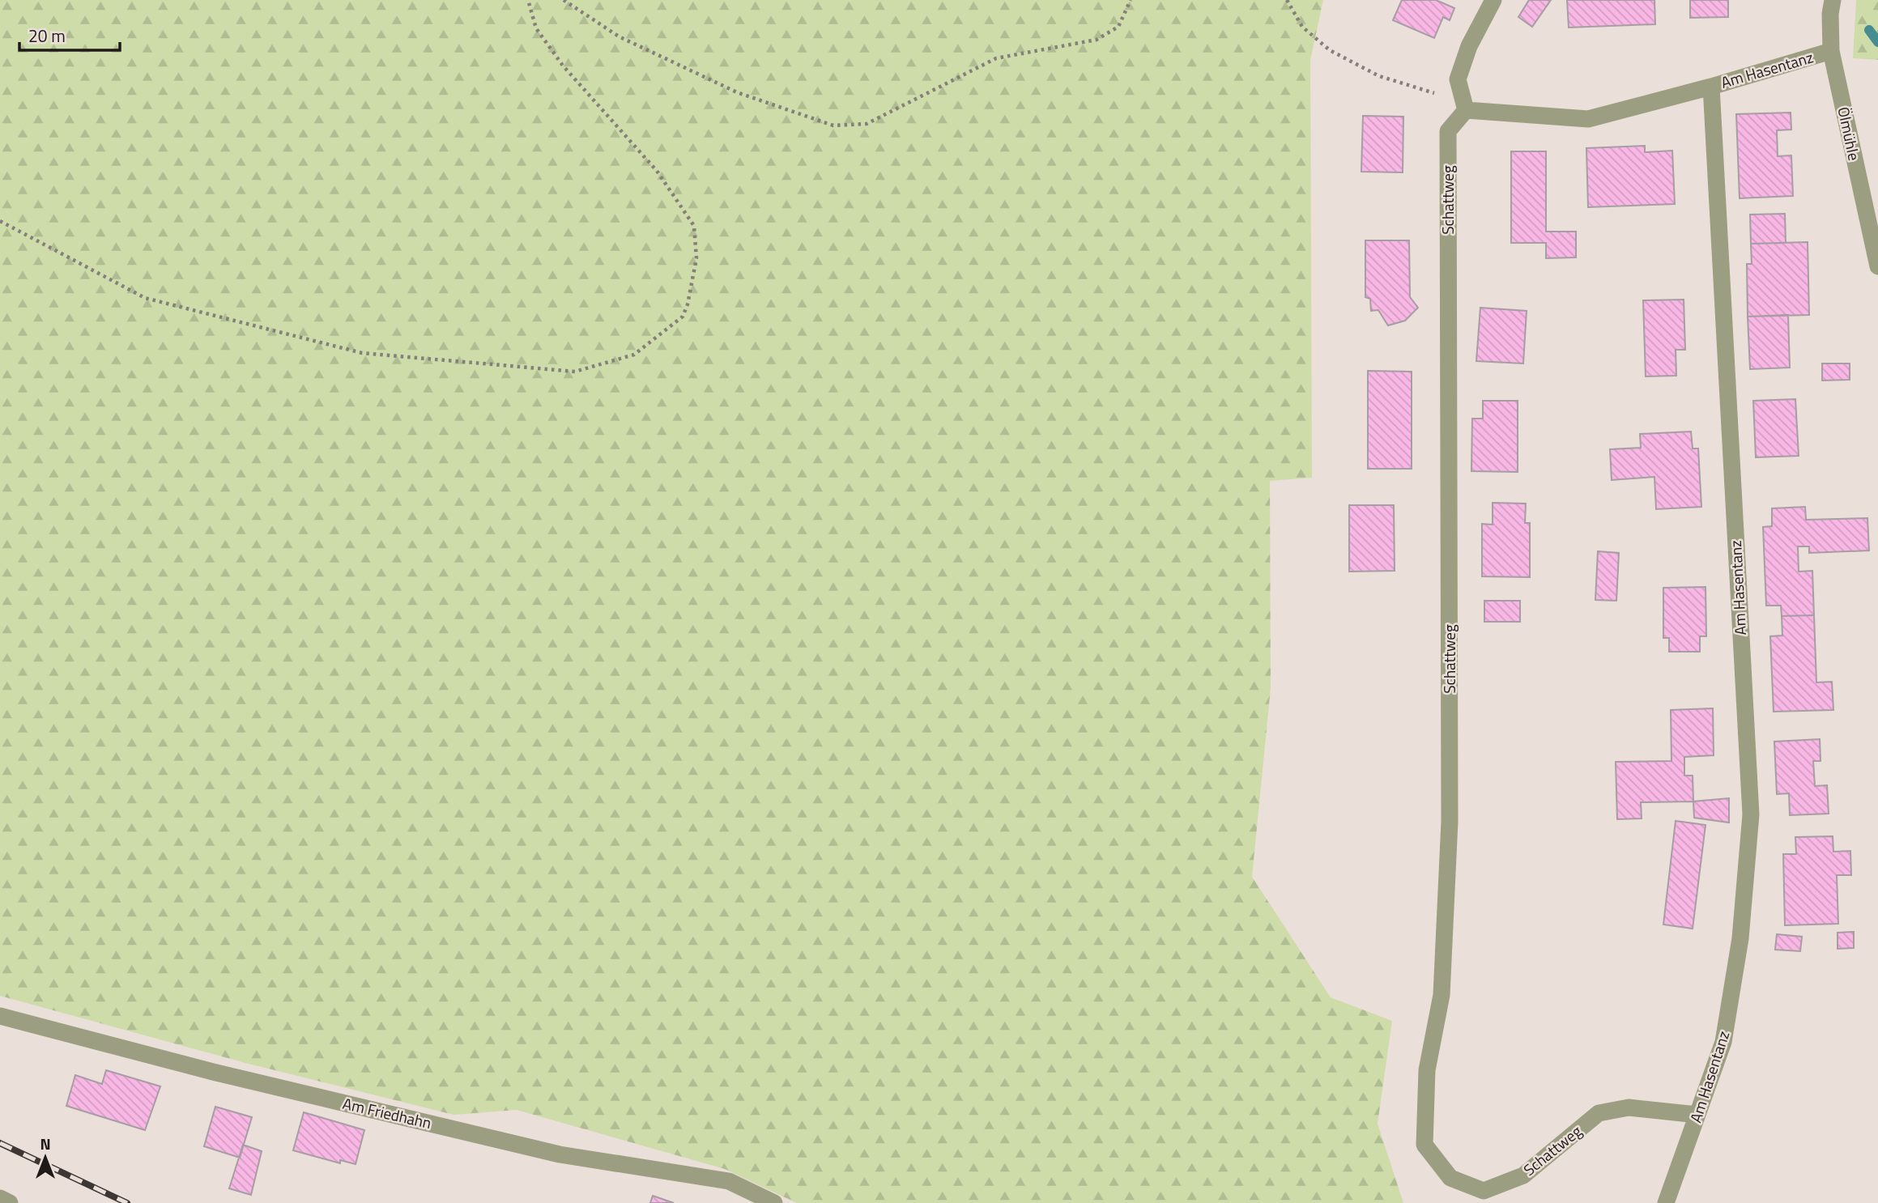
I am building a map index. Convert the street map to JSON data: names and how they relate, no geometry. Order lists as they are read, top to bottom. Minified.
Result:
{"streets":{"street":["Am Hasentanz","Ölmühle","Schattweg","Am Friedhahn"]},"crossings":[["Am Hasentanz","Ölmühle"],["Am Hasentanz","Schattweg"]],"scale_bar":"20 m","north":"top"}
